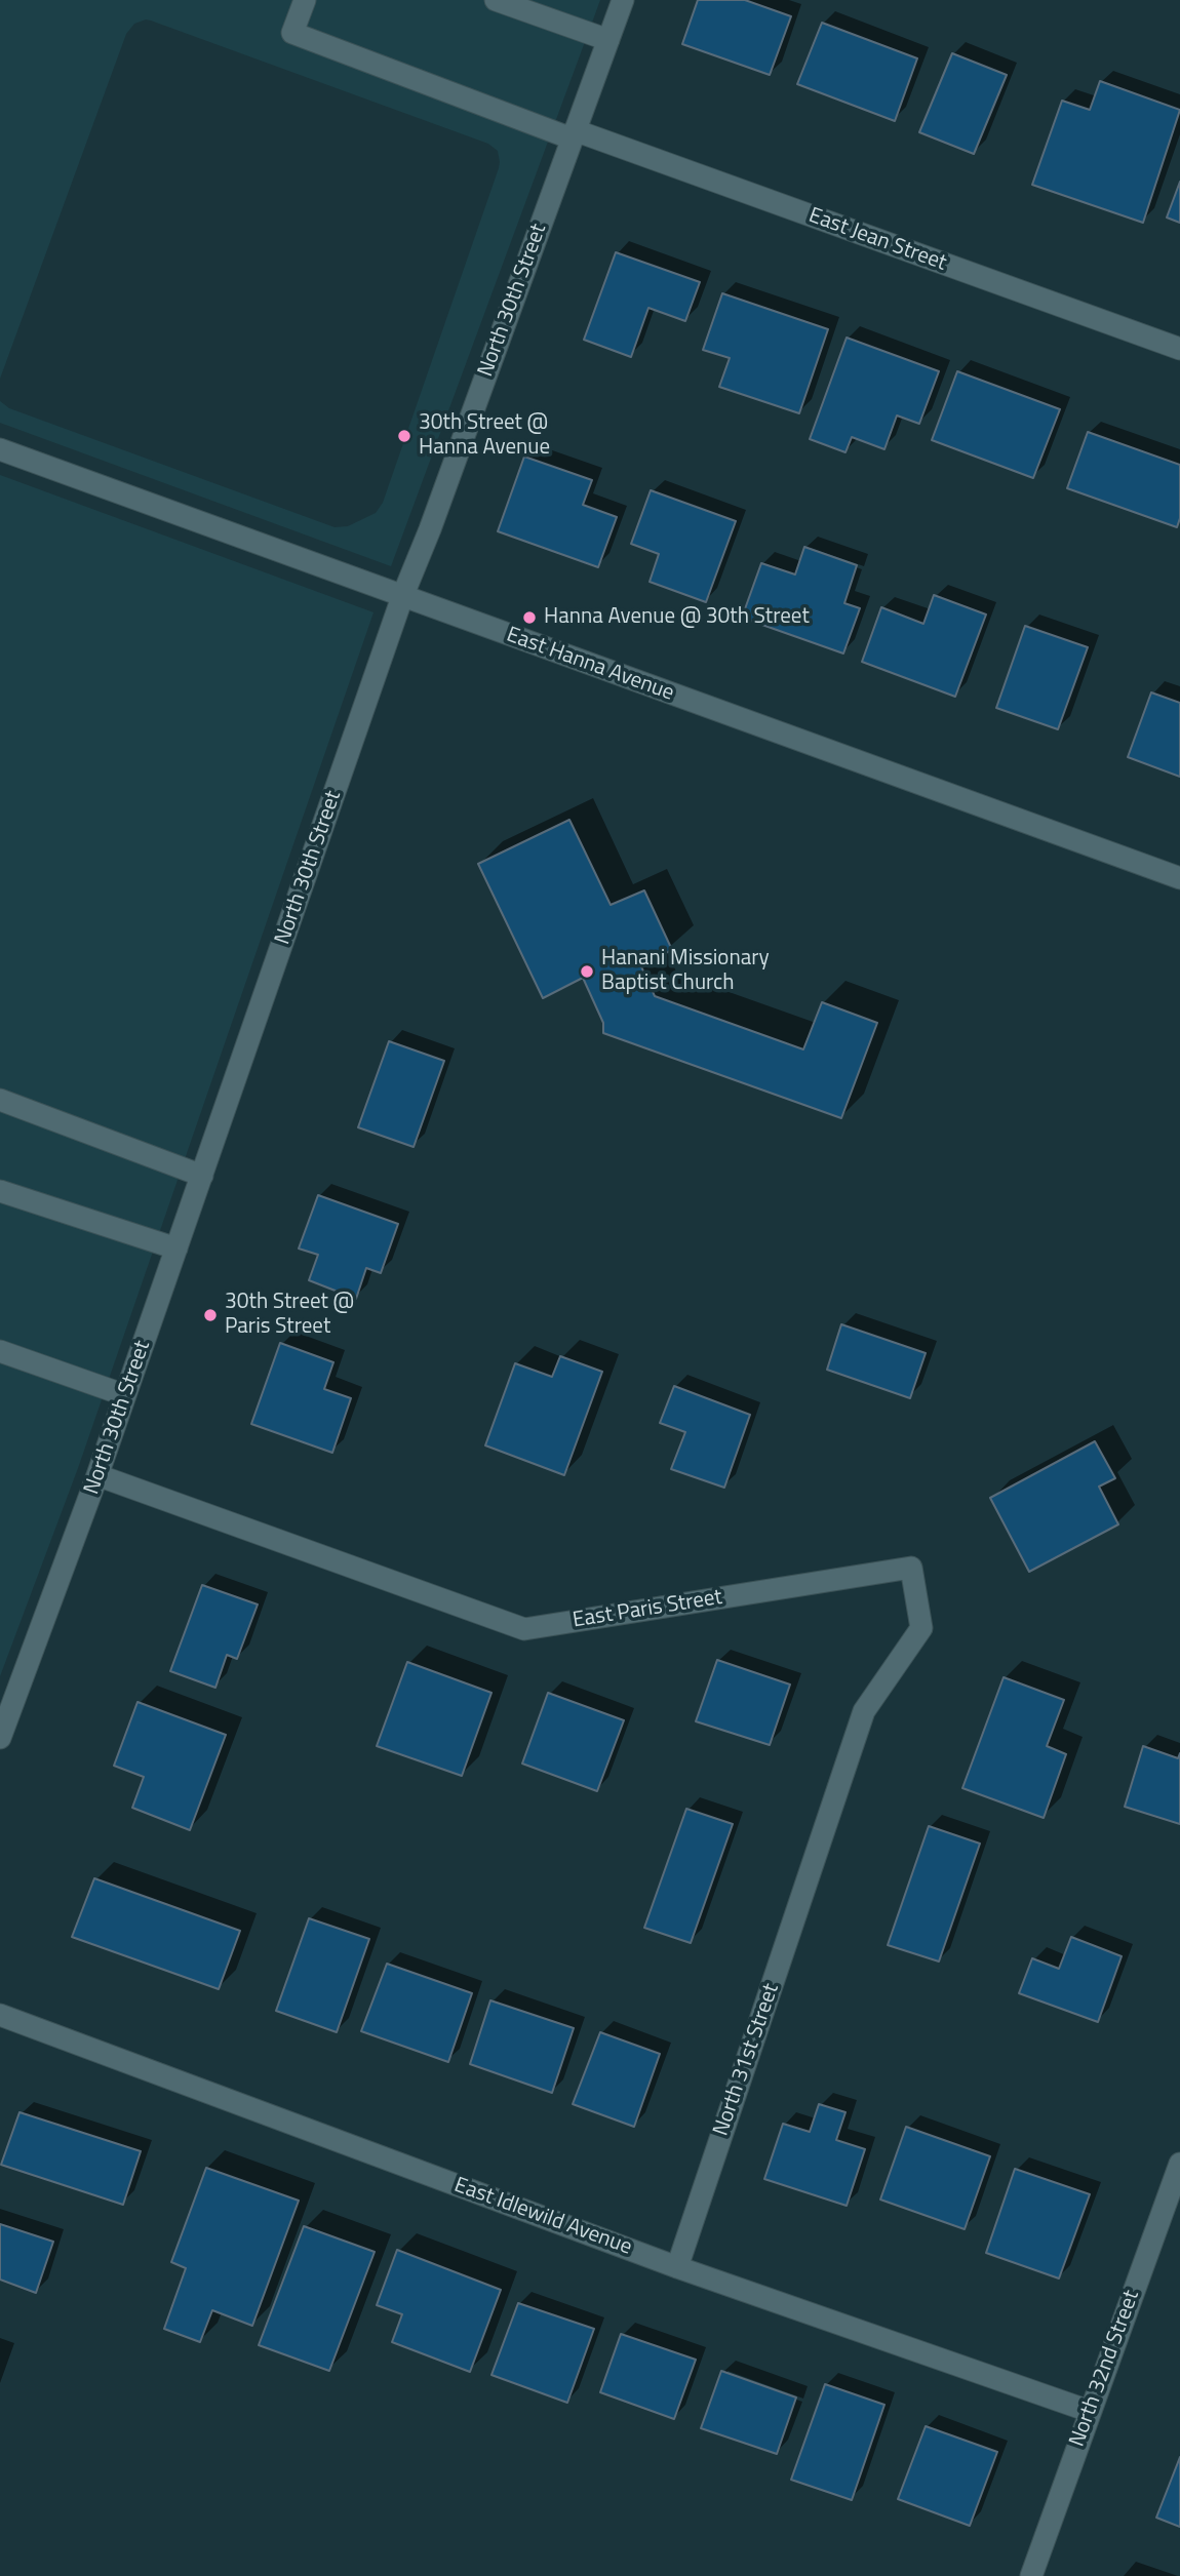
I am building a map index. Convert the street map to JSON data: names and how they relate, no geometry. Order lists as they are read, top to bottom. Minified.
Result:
{"streets":{"street":["East Jean Street","North 30th Street","East Hanna Avenue","East Paris Street","North 31st Street","East Idlewild Avenue","North 32nd Street"]},"crossings":[["East Jean Street","North 30th Street"],["North 30th Street","East Hanna Avenue"],["North 30th Street","East Paris Street"],["East Paris Street","North 31st Street"],["North 31st Street","East Idlewild Avenue"],["East Idlewild Avenue","North 32nd Street"]],"places":["30th Street @ Hanna Avenue","Hanna Avenue @ 30th Street","Hanani Missionary Baptist Church","30th Street @ Paris Street"]}
